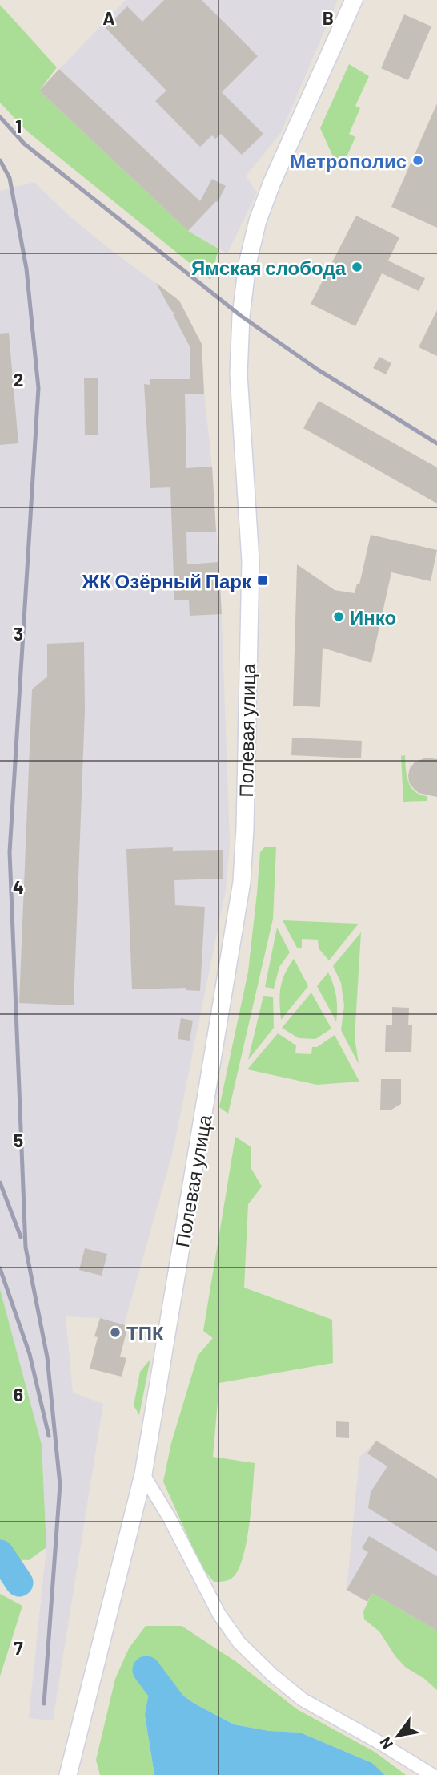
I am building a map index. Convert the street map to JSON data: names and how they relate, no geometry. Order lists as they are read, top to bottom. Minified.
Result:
{"streets":{"street":["Полевая улица"]},"places":{"other":["Метрополис","Ямская слобода","Инко","ТПК"],"transit":["ЖК Озёрный Парк"]},"north":"bottom left","grid":{"columns":["A","B"],"rows":["1","2","3","4","5","6","7"]}}
